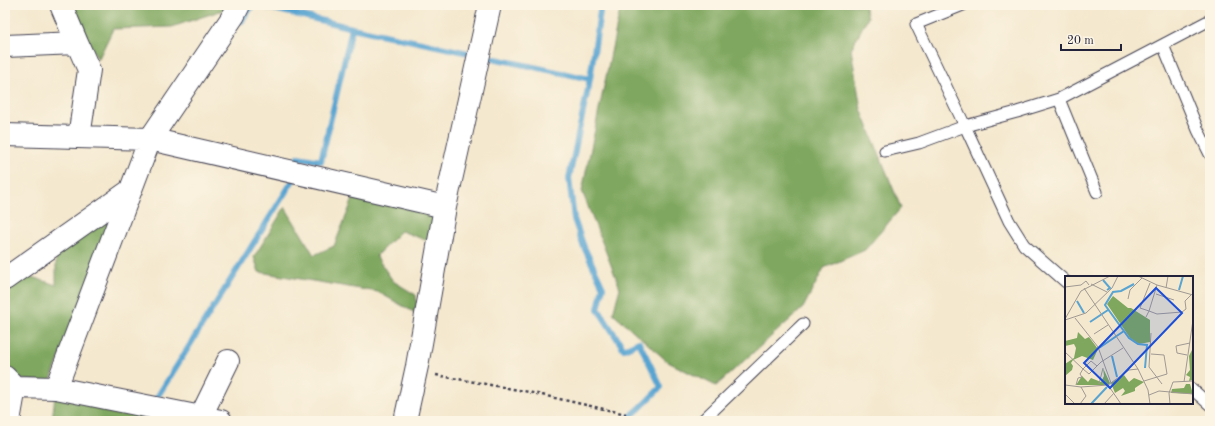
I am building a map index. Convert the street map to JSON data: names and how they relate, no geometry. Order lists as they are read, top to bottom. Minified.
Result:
{"scale_bar":"20 m"}
